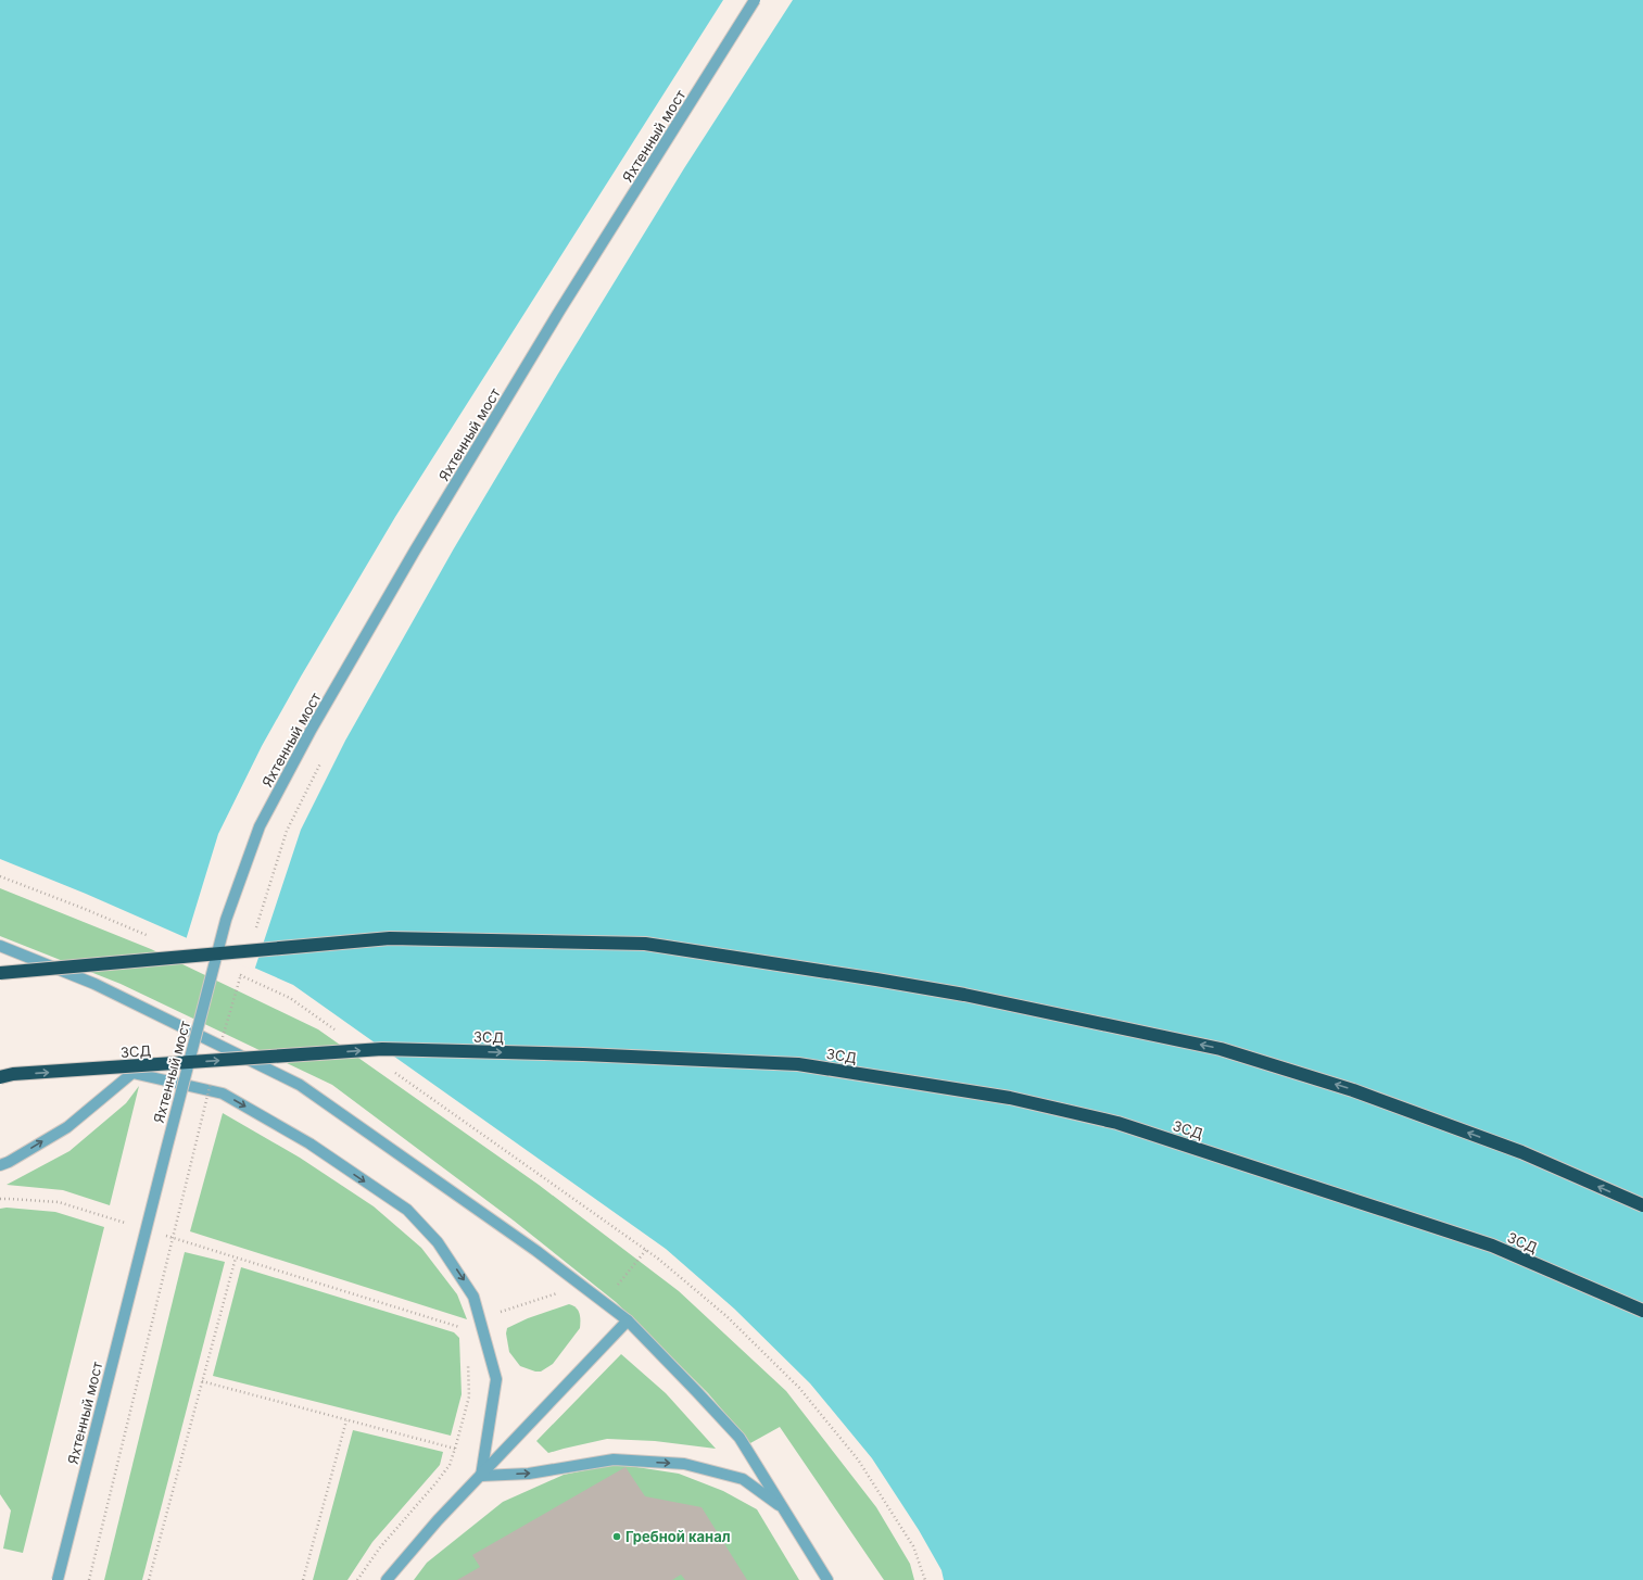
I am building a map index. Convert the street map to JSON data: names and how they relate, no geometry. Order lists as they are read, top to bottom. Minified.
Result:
{"streets":{"highway":["ЗСД"],"street":["Яхтенный мост"]},"places":["Гребной канал"]}
